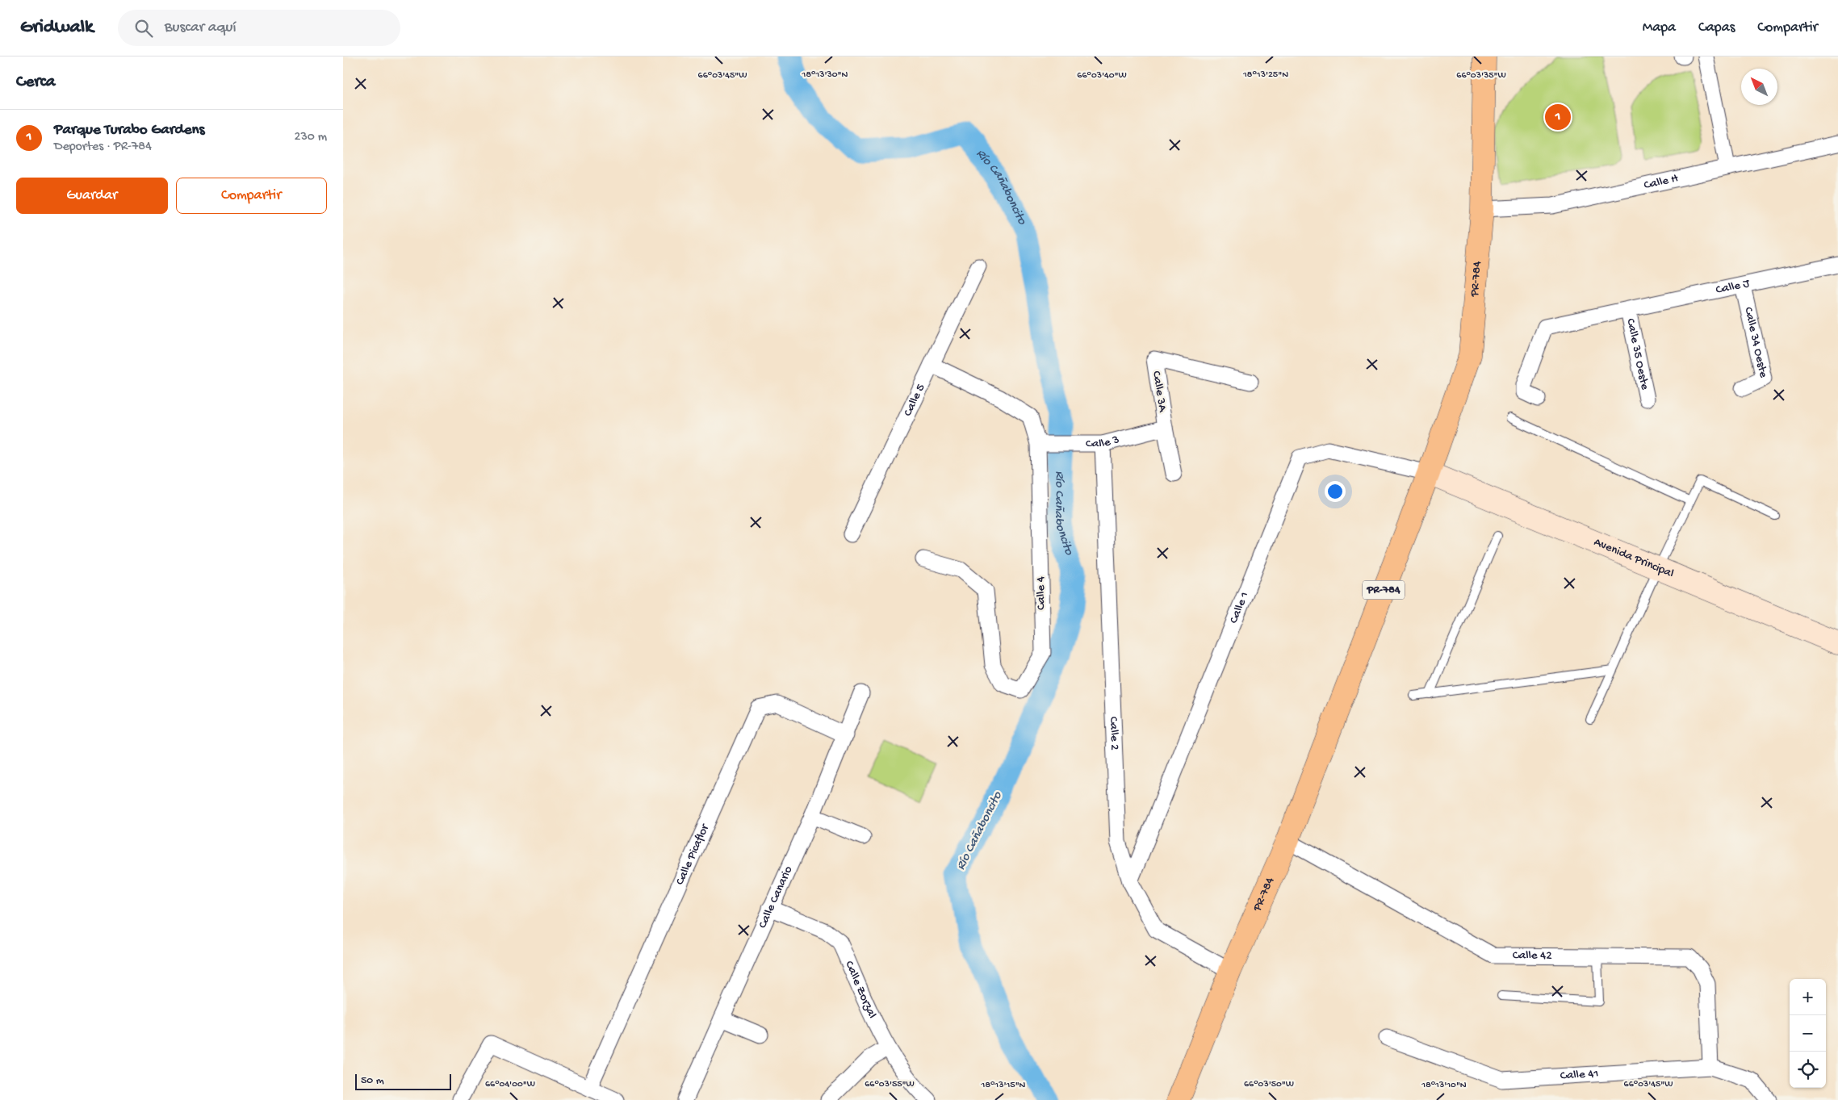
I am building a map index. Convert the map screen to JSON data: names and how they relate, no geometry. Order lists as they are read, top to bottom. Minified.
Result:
{"streets":{"main road":["PR-784"],"street":["Calle H","Calle J","Calle 34 Oeste","Calle 35 Oeste","Calle 3A","Calle 5","Calle 3","Avenida Principal","Calle 4","Calle 1","Calle 2","Calle Picaflor","Calle Canario","Calle 42","Calle Zorzal","Calle 41"]},"crossings":[["Calle H","PR-784"],["PR-784","Avenida Principal"],["PR-784","Calle 1"],["PR-784","Calle 2"],["PR-784","Calle 42"],["Calle J","Calle 34 Oeste"],["Calle J","Calle 35 Oeste"],["Calle 3A","Calle 3"],["Calle 5","Calle 4"],["Calle 3","Calle 4"],["Calle 3","Calle 2"],["Avenida Principal","Calle 1"],["Calle 1","Calle 2"],["Calle Picaflor","Calle Canario"],["Calle Canario","Calle Zorzal"],["Calle 42","Calle 41"]],"water":["Río Cañaboncito"],"scale_bar":"50 m","north":"top left","page":{"header":"Gridwalk","search":"Buscar aquí","nav":["Mapa","Capas","Compartir"],"heading":"Cerca","pins":"1","list":[{"mark":"1","name":"Parque Turabo Gardens","note":"Deportes · PR-784","value":"230 m"}],"buttons":["Guardar","Compartir"],"map_buttons":["+","−"],"scale":"50 m"},"coordinates":["18°13'30\"N","18°13'25\"N","66°03'45\"W","66°03'40\"W","66°03'35\"W","66°04'00\"W","66°03'55\"W","66°03'50\"W","18°13'15\"N","18°13'10\"N"]}
